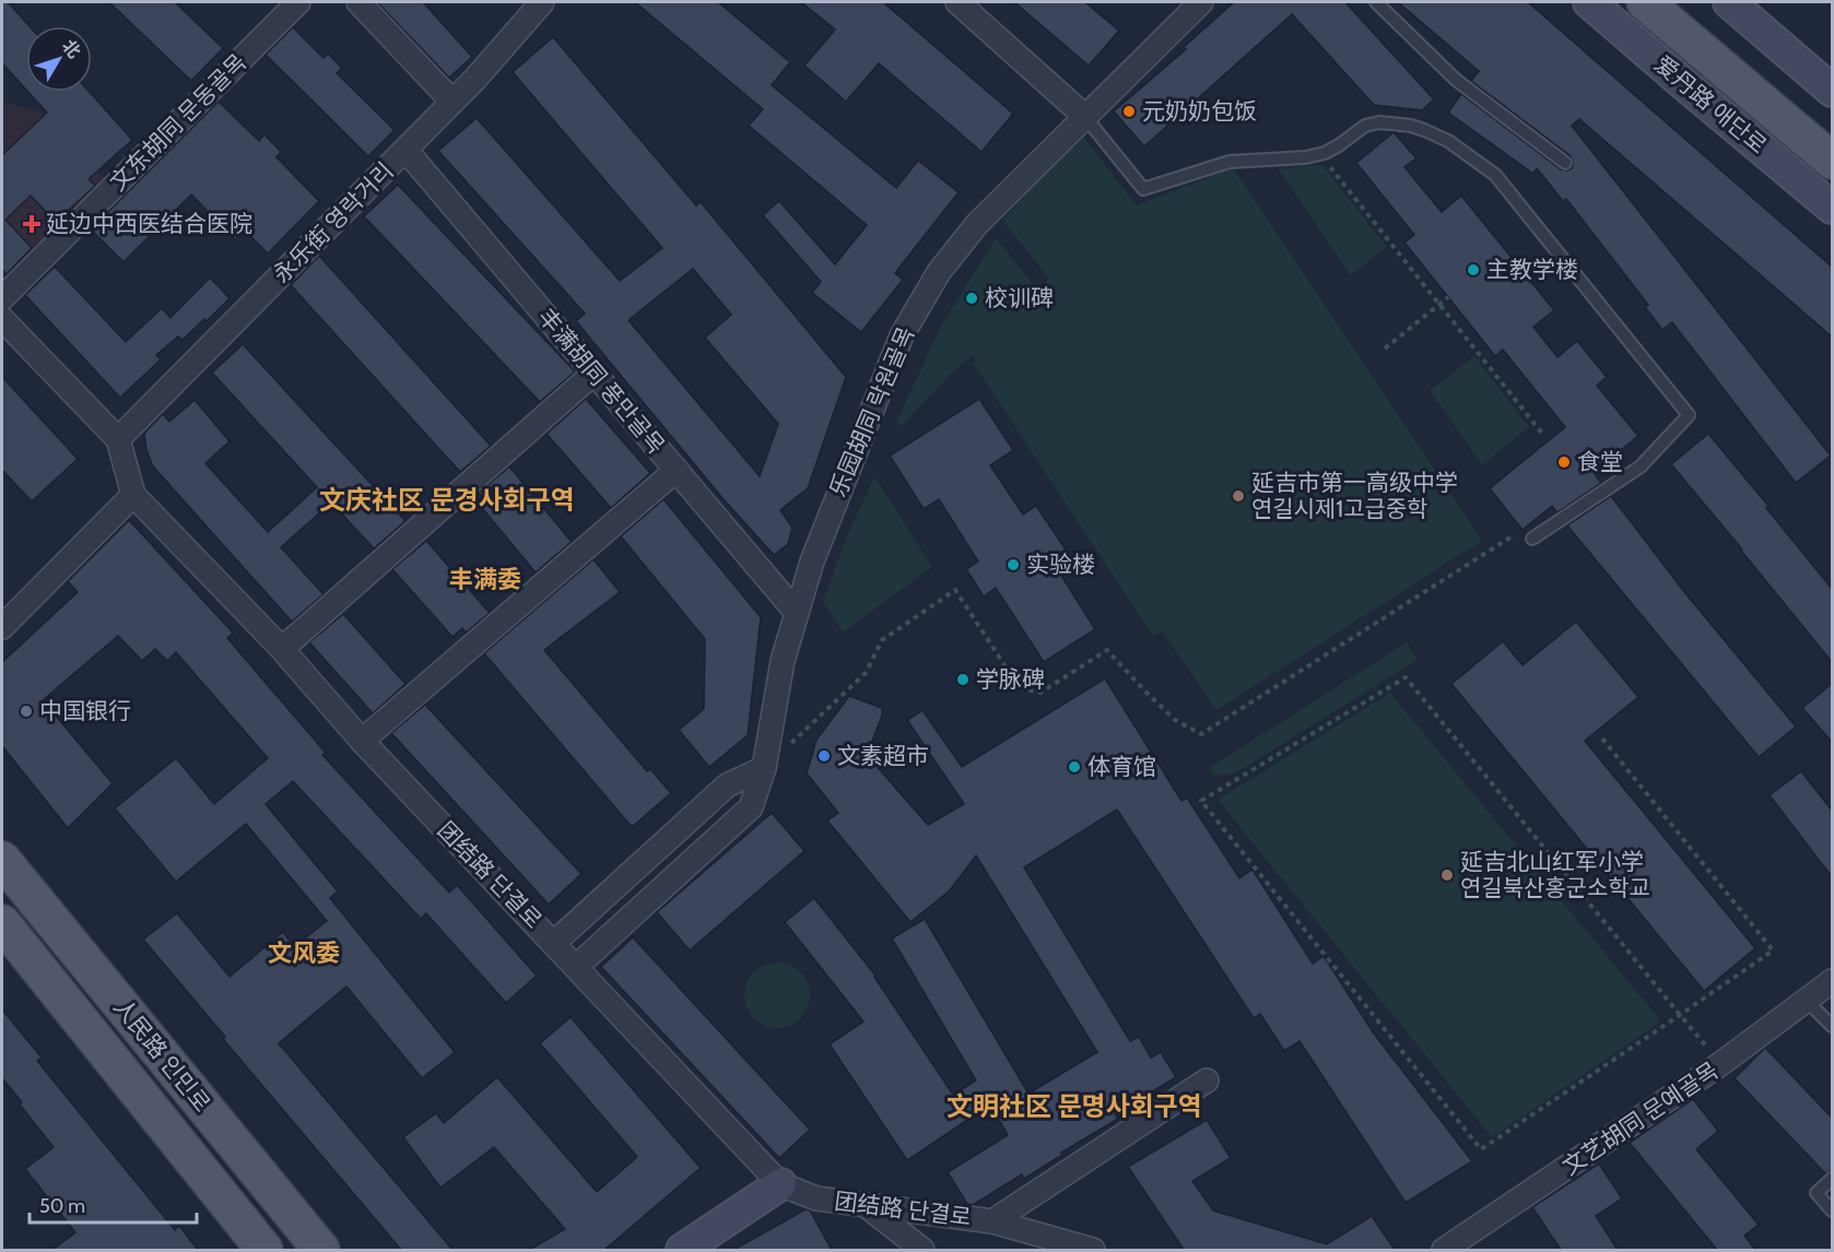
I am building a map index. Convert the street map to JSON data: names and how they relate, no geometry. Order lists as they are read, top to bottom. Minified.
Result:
{"streets":{"main road":["爱丹路 애단로","人民路 인민로"],"street":["文东胡同 문동골목","永乐街 영락거리","丰满胡同 풍만골목","乐园胡同 락원골목","团结路 단결로","文艺胡同 문예골목"]},"crossings":[["永乐街 영락거리","丰满胡同 풍만골목"],["永乐街 영락거리","团结路 단결로"],["丰满胡同 풍만골목","乐园胡同 락원골목"],["乐园胡同 락원골목","团结路 단결로"]],"districts":["文庆社区 문경사회구역","丰满委","文风委","文明社区 문명사회구역"],"places":{"other":["元奶奶包饭","主教学楼","校训碑","食堂","延吉市第一高级中学 연길시제1고급중학","实验楼","学脉碑","中国银行","文素超市","体育馆","延吉北山红军小学 연길북산홍군소학교"],"health":["延边中西医结合医院"]},"scale_bar":"50 m","north":"top right"}
